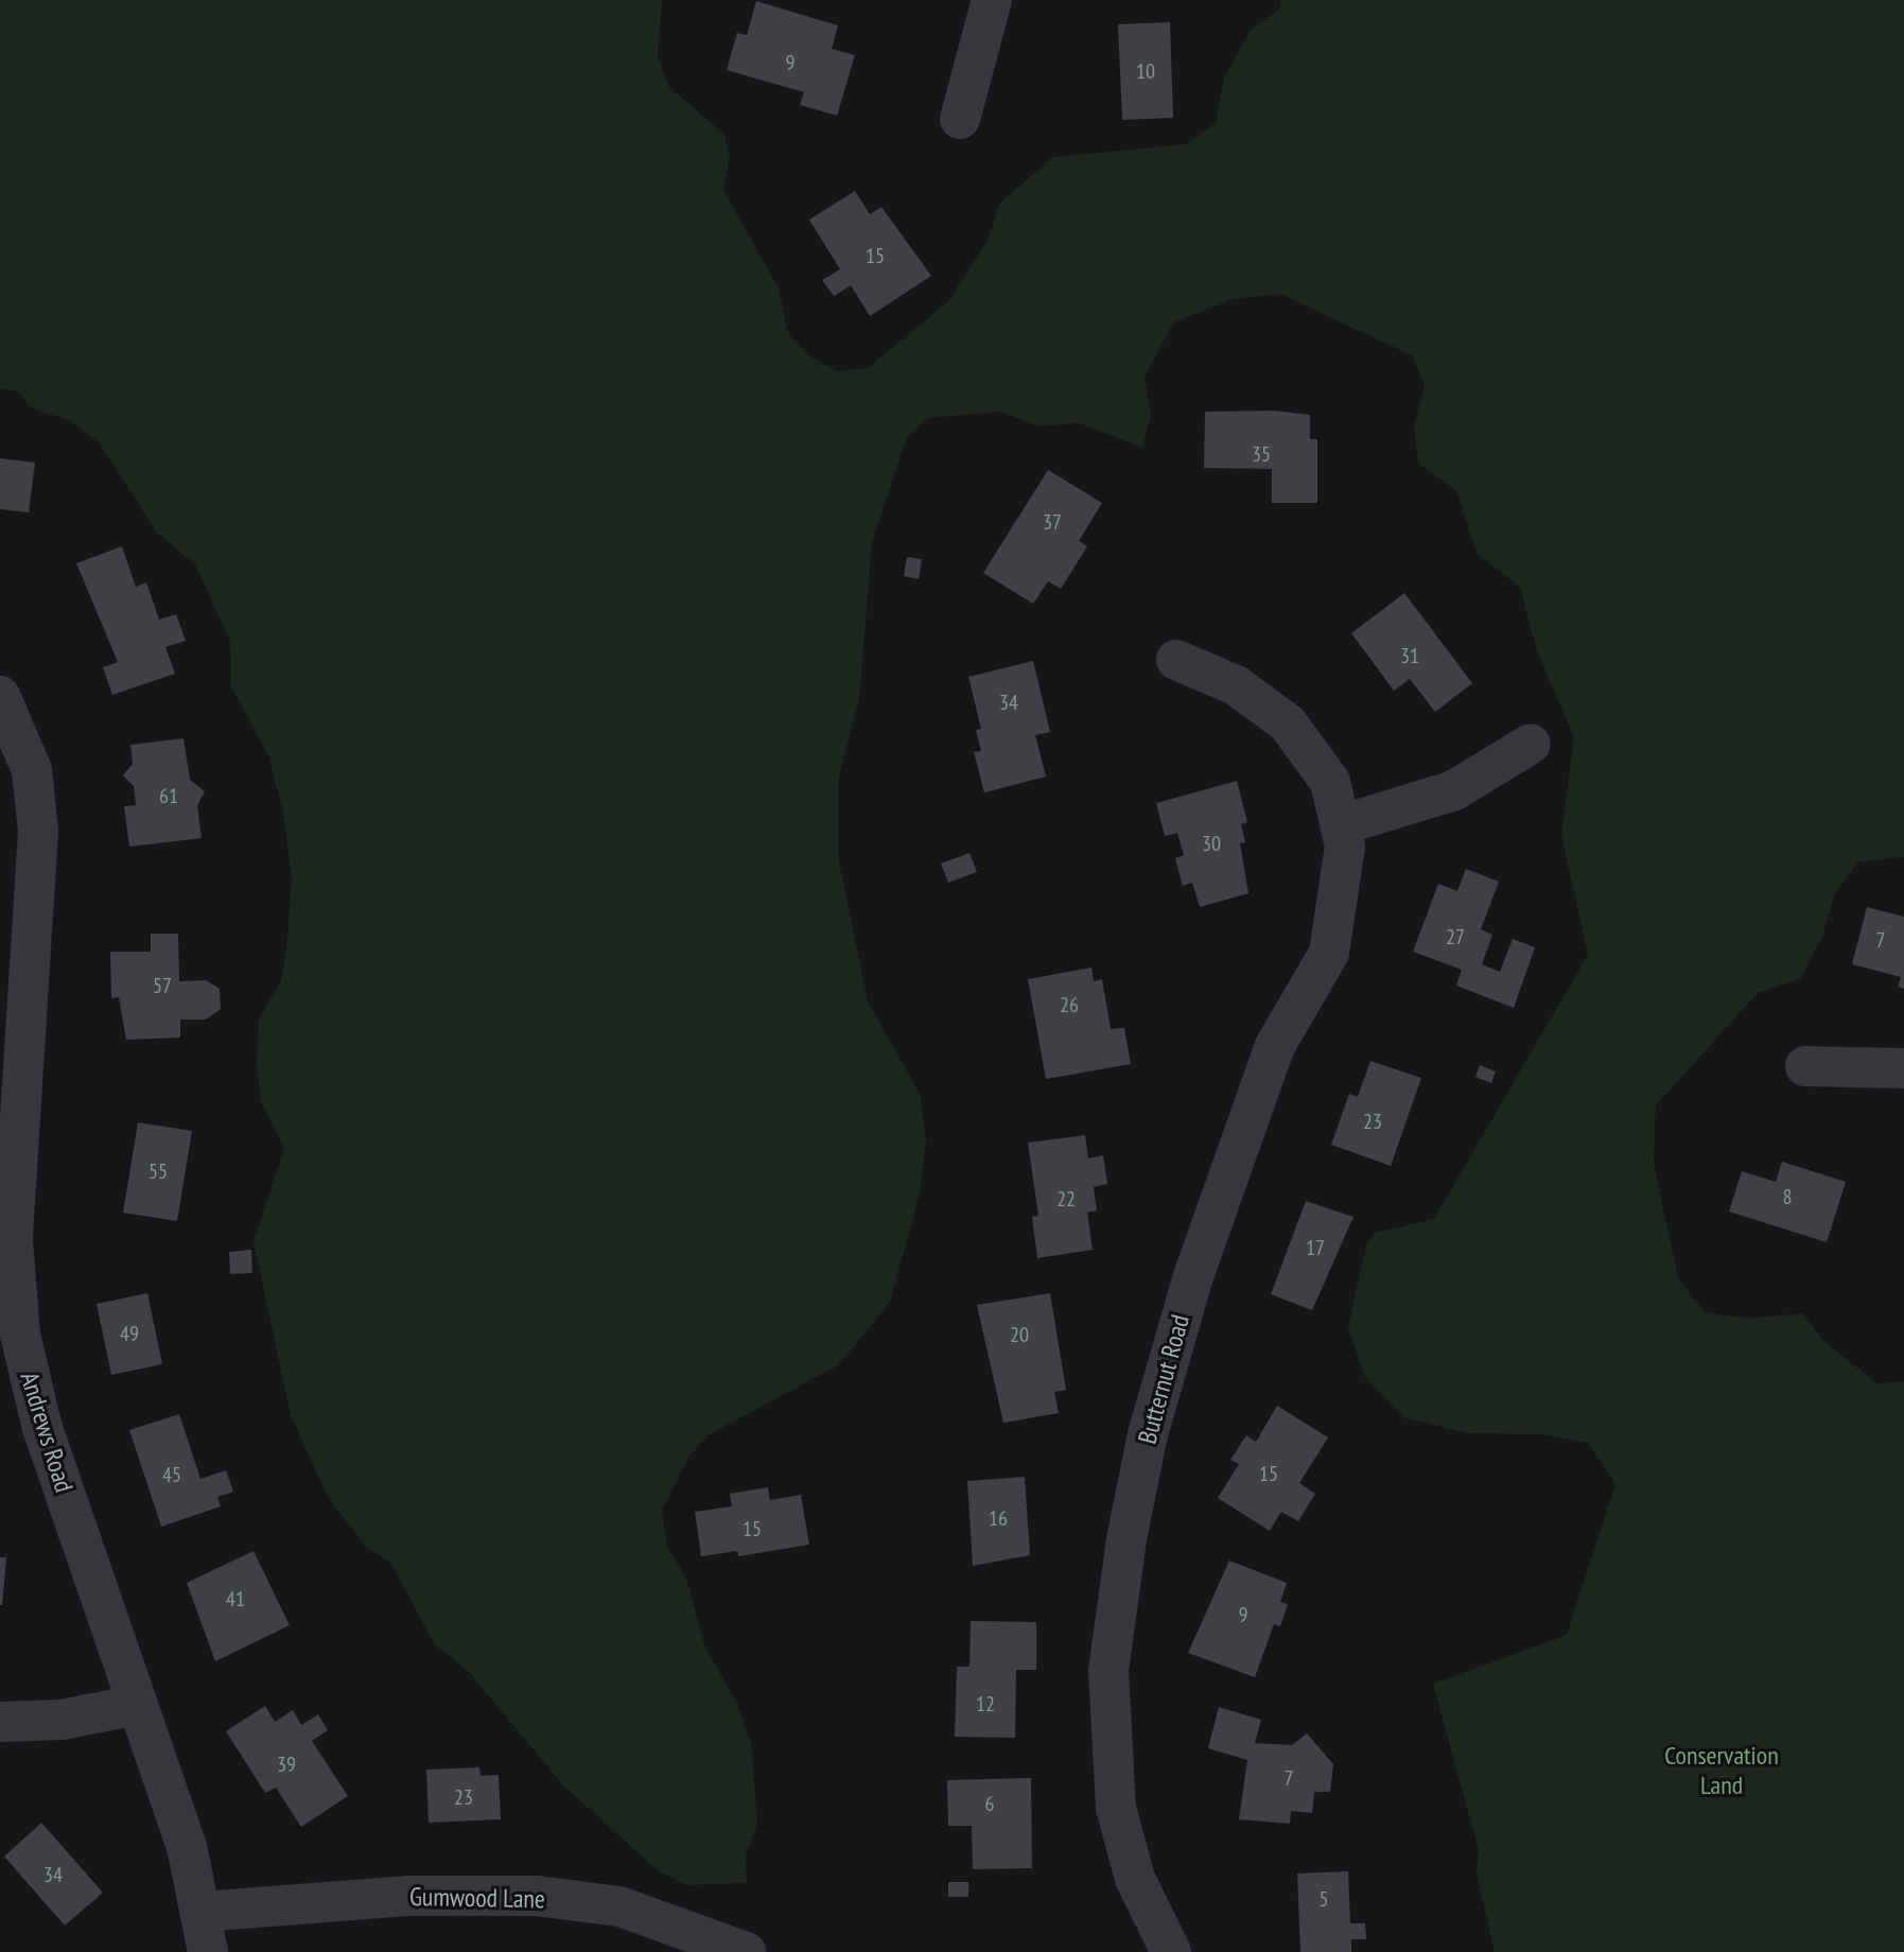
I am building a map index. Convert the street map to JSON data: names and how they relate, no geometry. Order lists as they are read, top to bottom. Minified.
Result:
{"streets":{"street":["Butternut Road","Andrews Road","Gumwood Lane"]},"crossings":[["Andrews Road","Gumwood Lane"]],"parks":["Conservation Land"],"house_numbers":["9","10","15","35","37","31","34","61","30","27","7","57","26","23","55","8","22","17","49","20","15","45","16","15","41","9","12","39","7","23","6","34","5"]}
